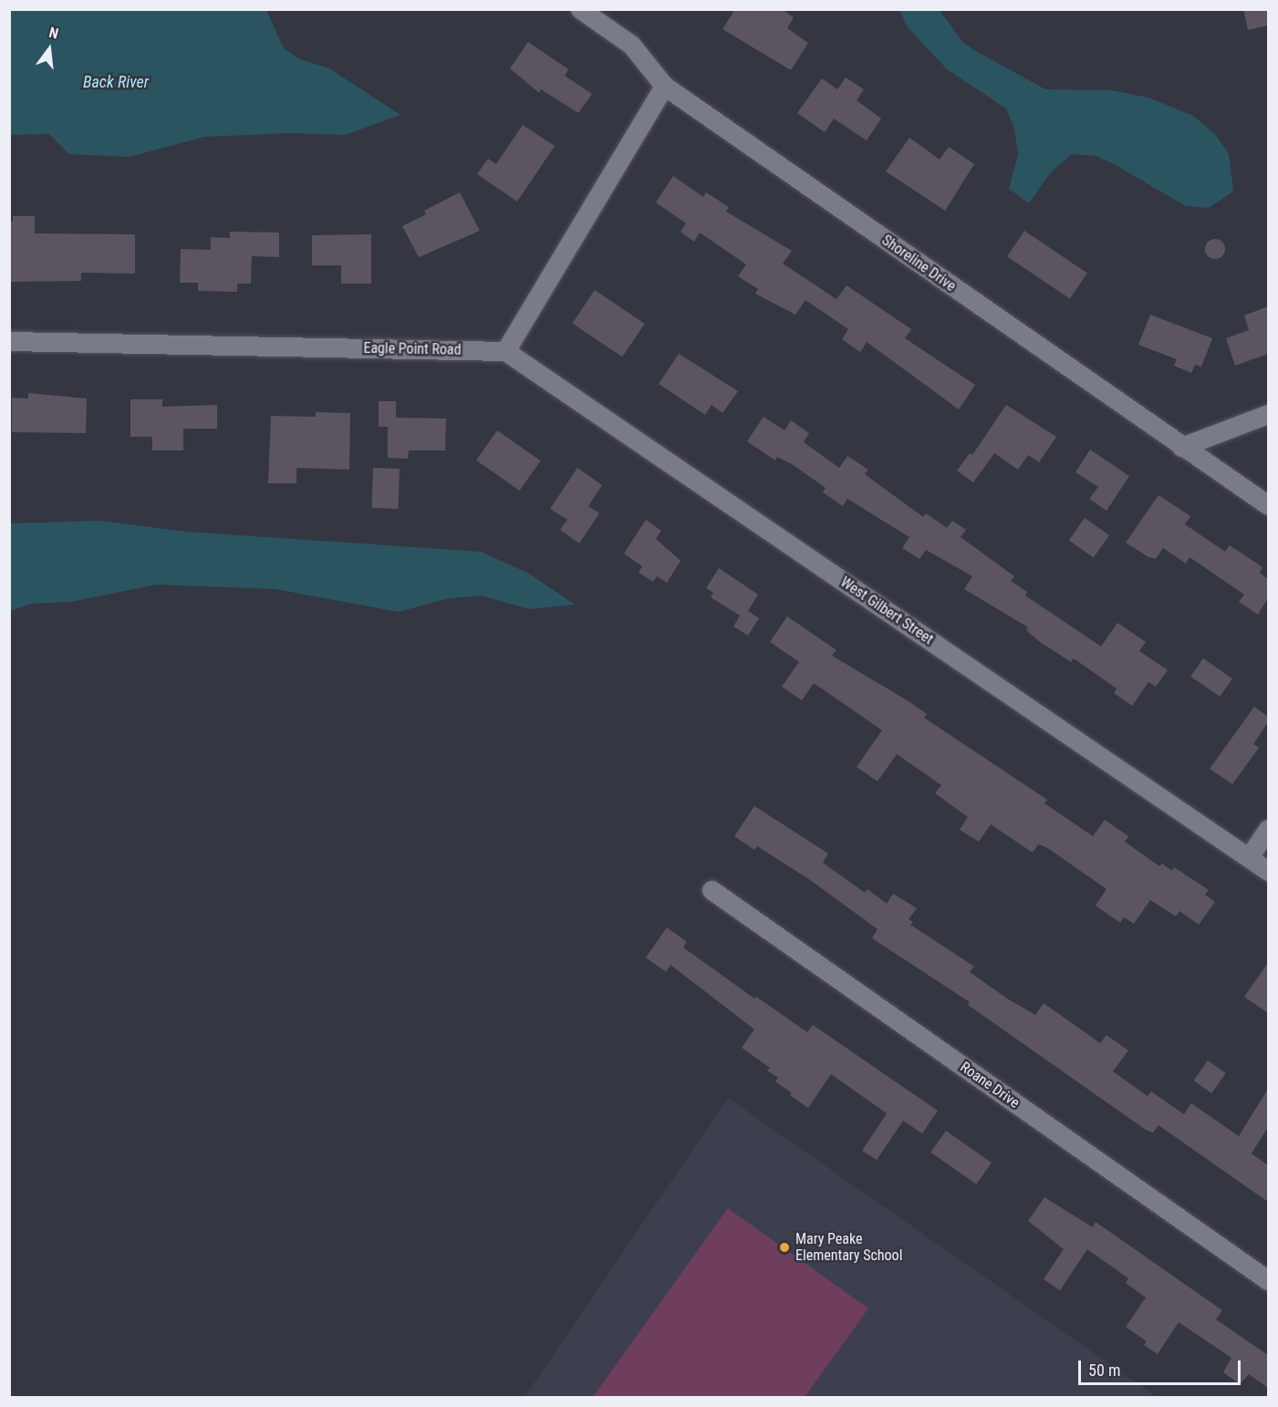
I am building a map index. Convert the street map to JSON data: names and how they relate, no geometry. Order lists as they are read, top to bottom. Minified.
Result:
{"streets":{"street":["Shoreline Drive","Eagle Point Road","West Gilbert Street","Roane Drive"]},"crossings":[["Eagle Point Road","West Gilbert Street"]],"water":["Back River"],"places":["Mary Peake Elementary School"],"scale_bar":"50 m","north":"top"}
